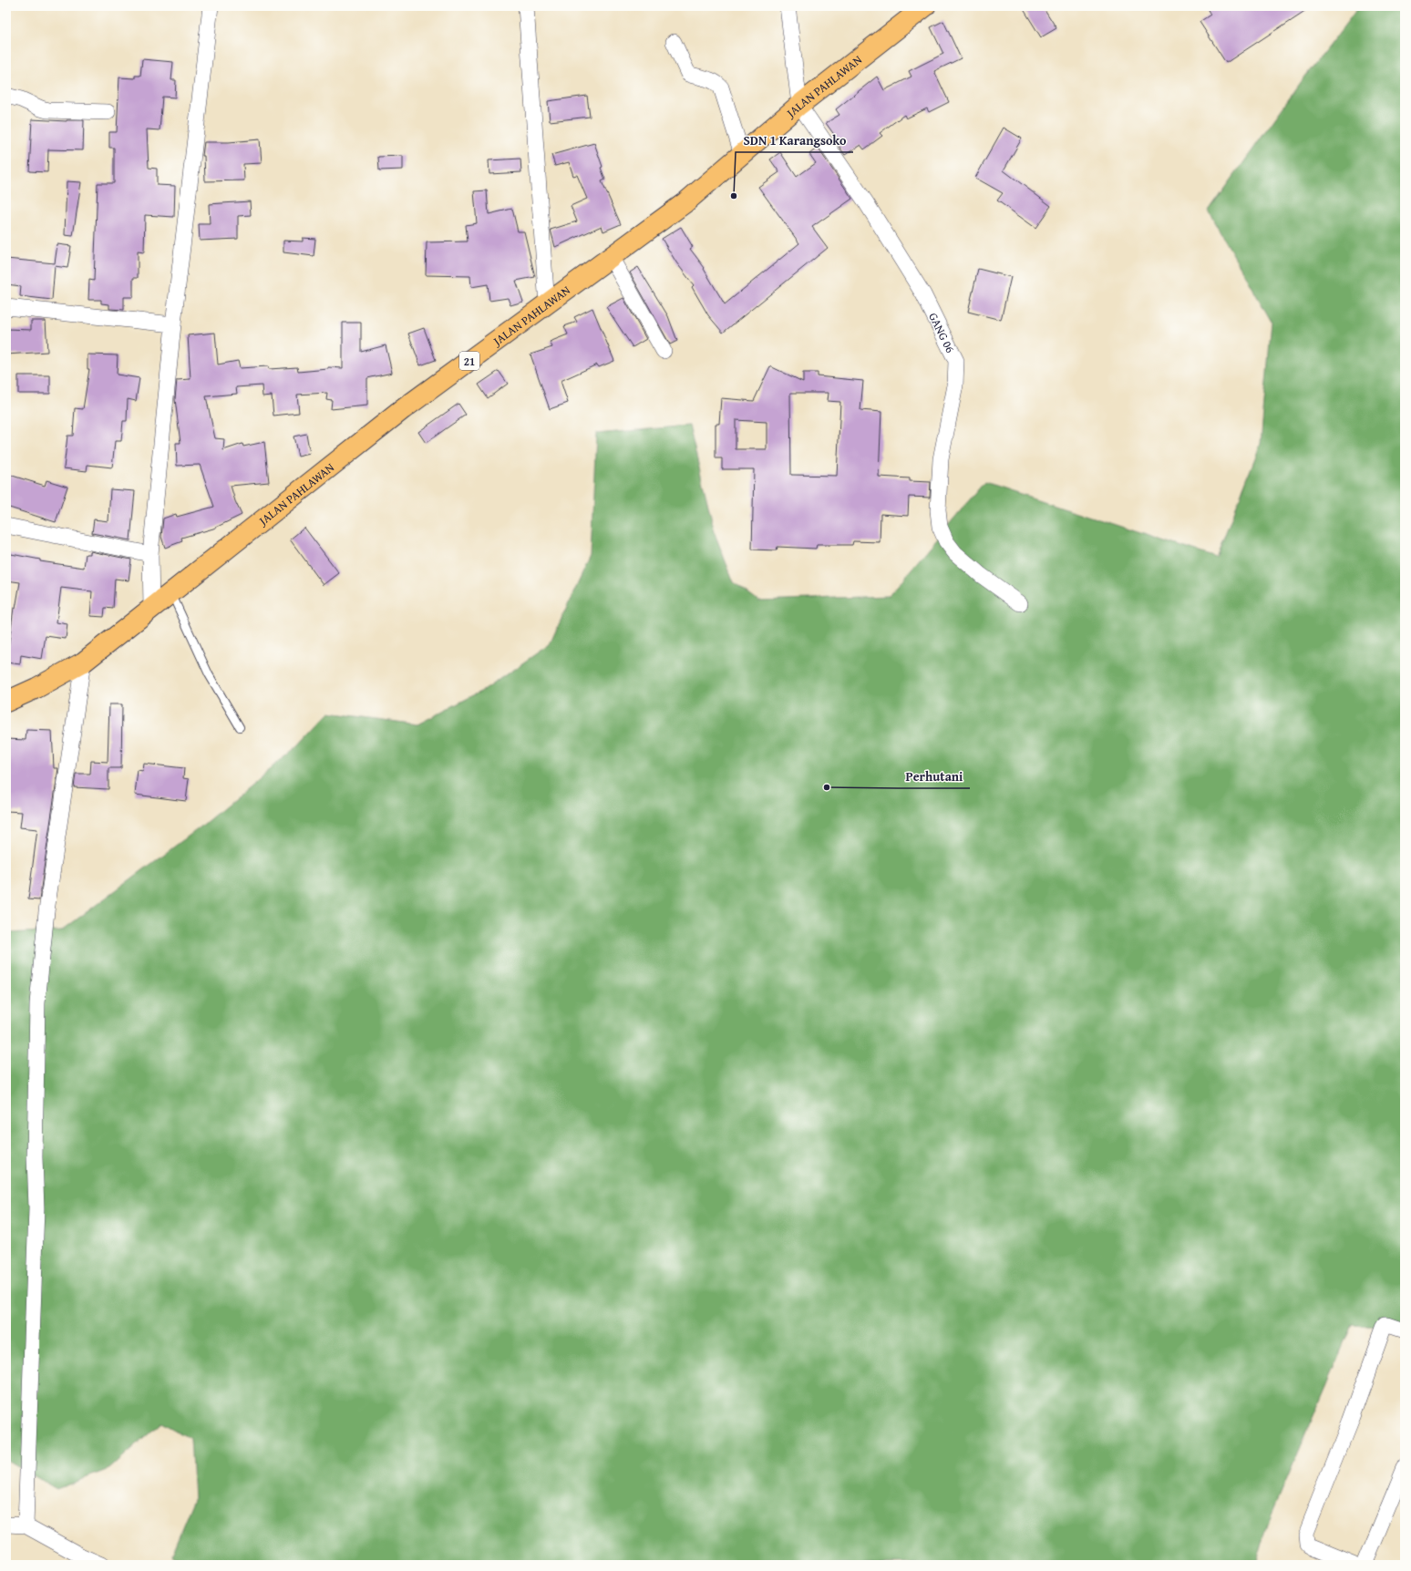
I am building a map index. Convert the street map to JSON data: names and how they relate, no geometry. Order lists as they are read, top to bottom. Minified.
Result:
{"streets":{"highway":["JALAN PAHLAWAN","21"],"street":["GANG 06"]},"crossings":[["JALAN PAHLAWAN","GANG 06"]],"places":["SDN 1 Karangsoko","Perhutani"]}
